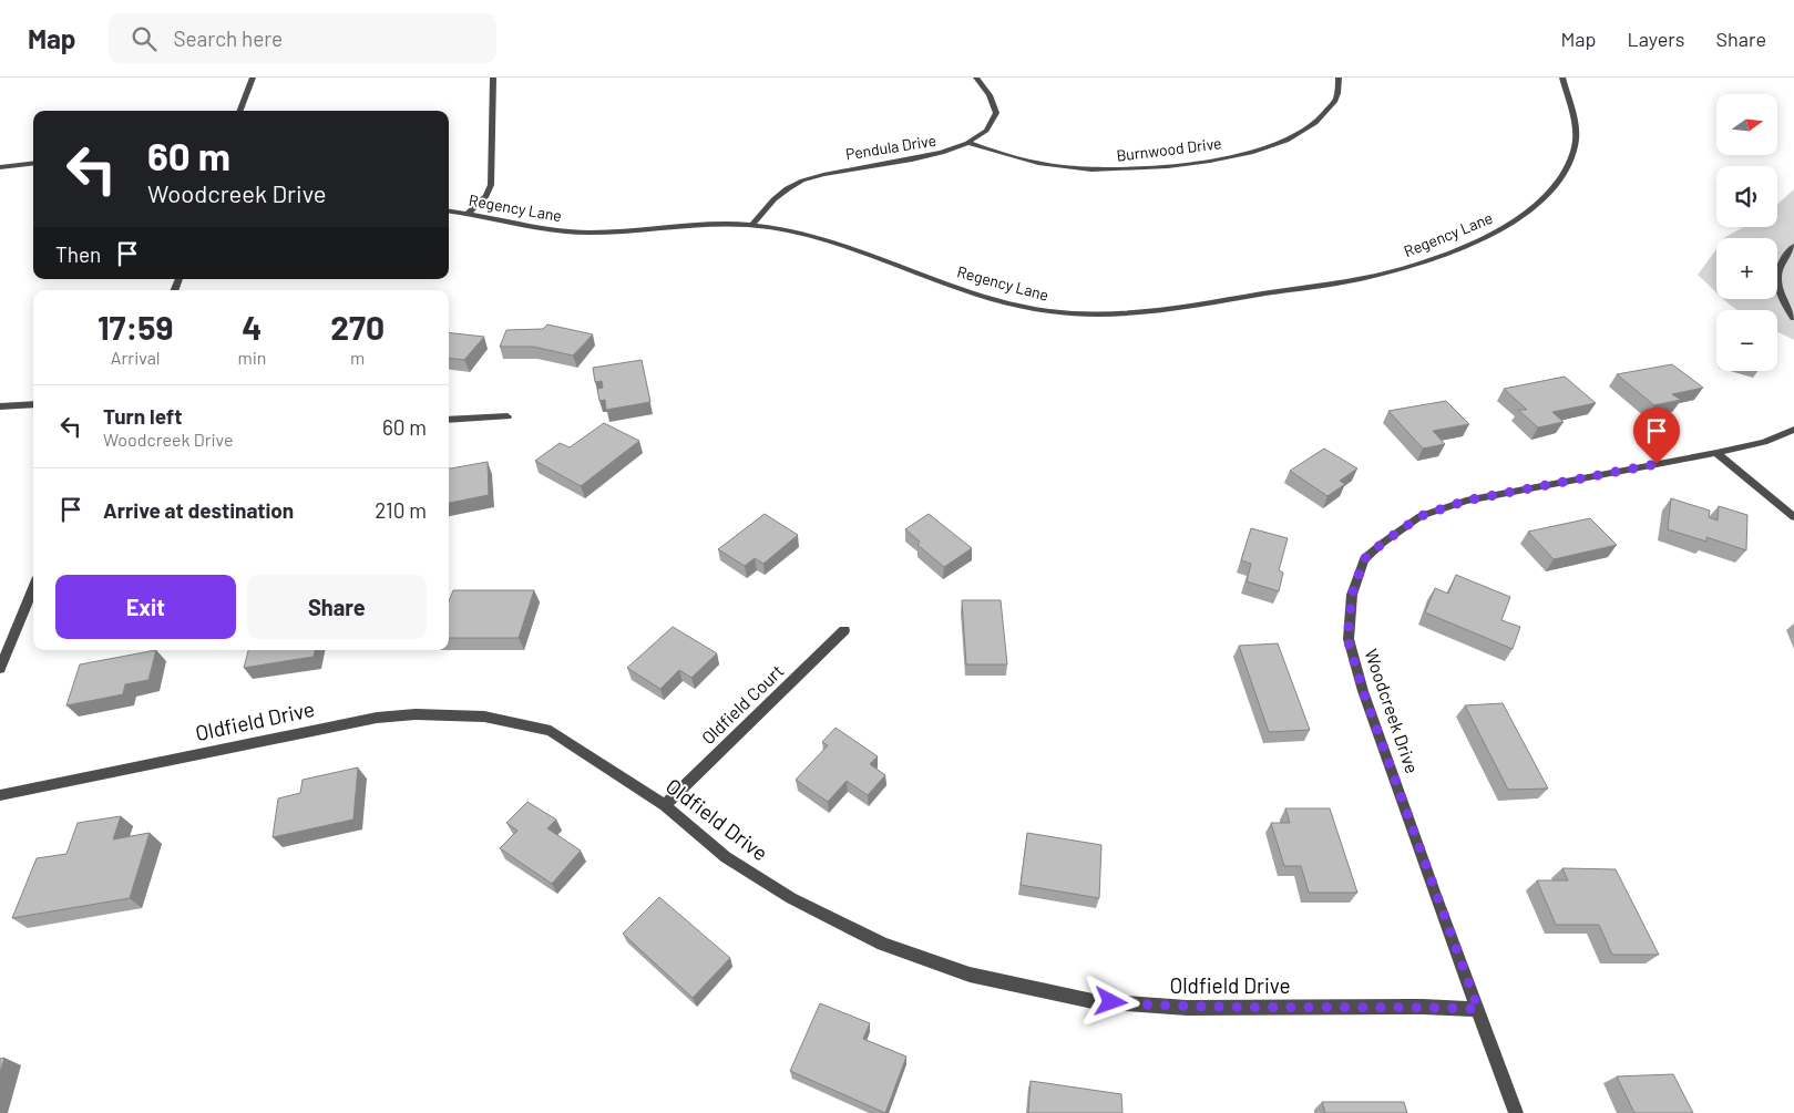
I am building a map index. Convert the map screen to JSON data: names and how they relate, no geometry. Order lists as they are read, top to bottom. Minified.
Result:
{"streets":{"street":["Pendula Drive","Burnwood Drive","Regency Lane","Oldfield Court","Woodcreek Drive","Oldfield Drive"]},"crossings":[["Pendula Drive","Burnwood Drive"],["Pendula Drive","Regency Lane"],["Oldfield Court","Oldfield Drive"],["Woodcreek Drive","Oldfield Drive"]],"north":"right","page":{"header":"Map","search":"Search here","nav":["Map","Layers","Share"],"map_buttons":["+","−"],"turn":["60 m","Woodcreek Drive"],"then":"Then","eta":["17:59","Arrival","4","min","270","m"],"list":[{"name":"Turn left","note":"Woodcreek Drive","value":"60 m"},{"name":"Arrive at destination","value":"210 m"}],"buttons":["Exit","Share"]}}
